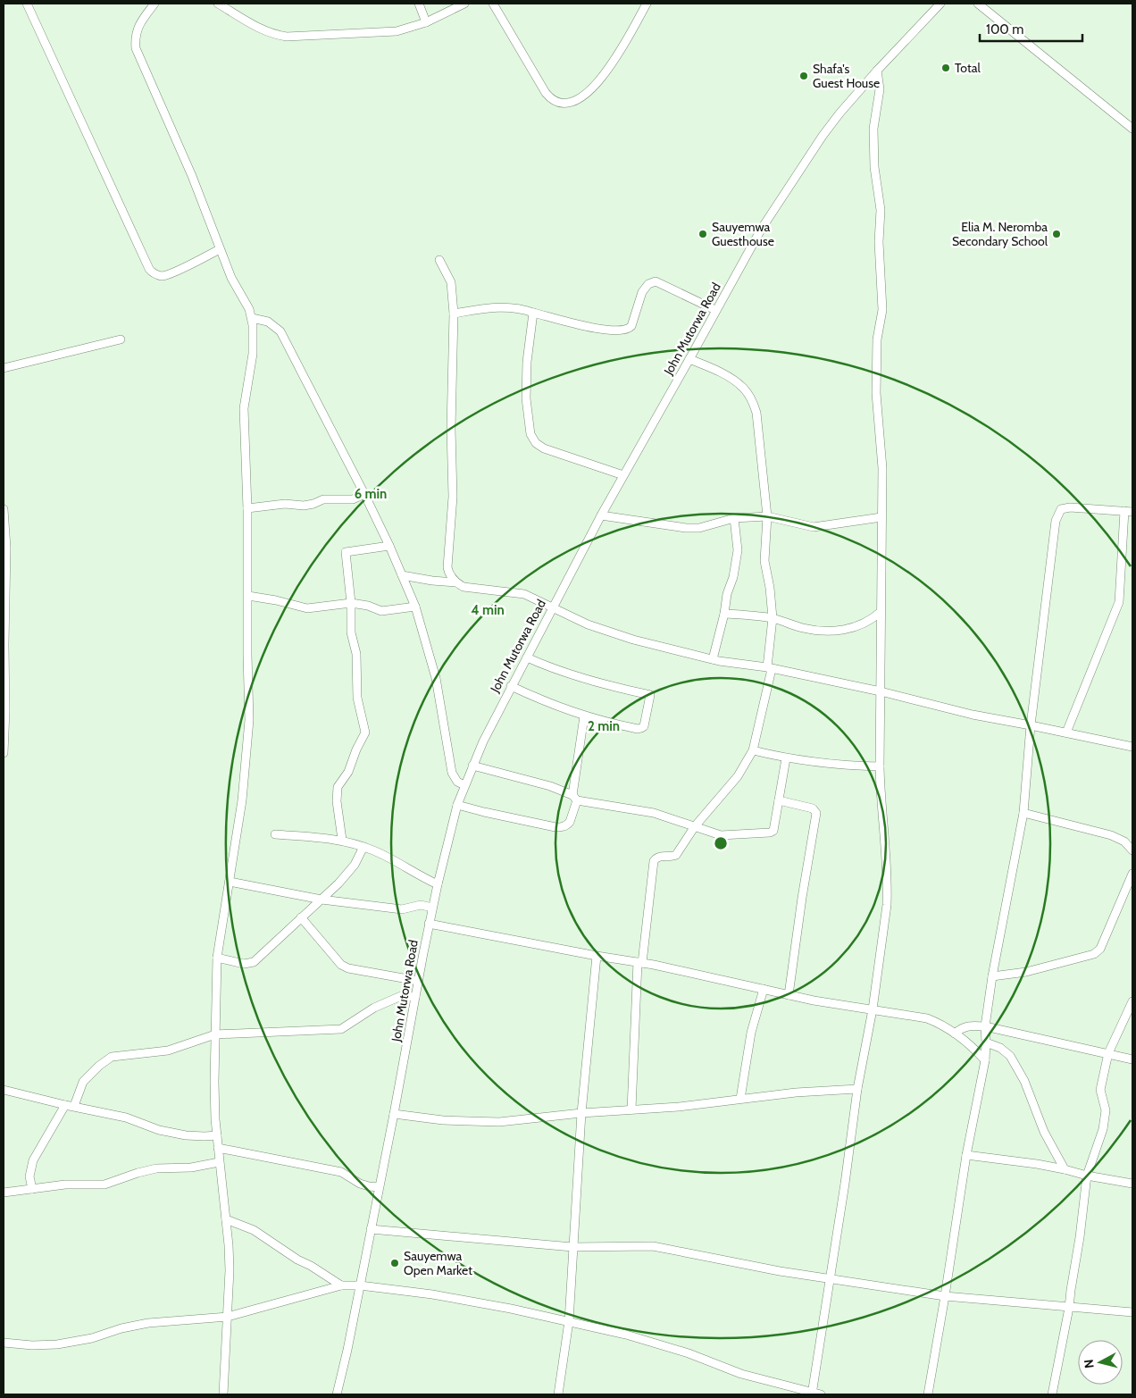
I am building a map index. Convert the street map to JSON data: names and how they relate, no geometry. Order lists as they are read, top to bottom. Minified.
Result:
{"streets":{"street":["John Mutorwa Road"]},"places":["Total","Shafa's Guest House","Sauyemwa Guesthouse","Elia M. Neromba Secondary School","Sauyemwa Open Market"],"scale_bar":"100 m","north":"left","rings":["6 min","4 min","2 min"]}
